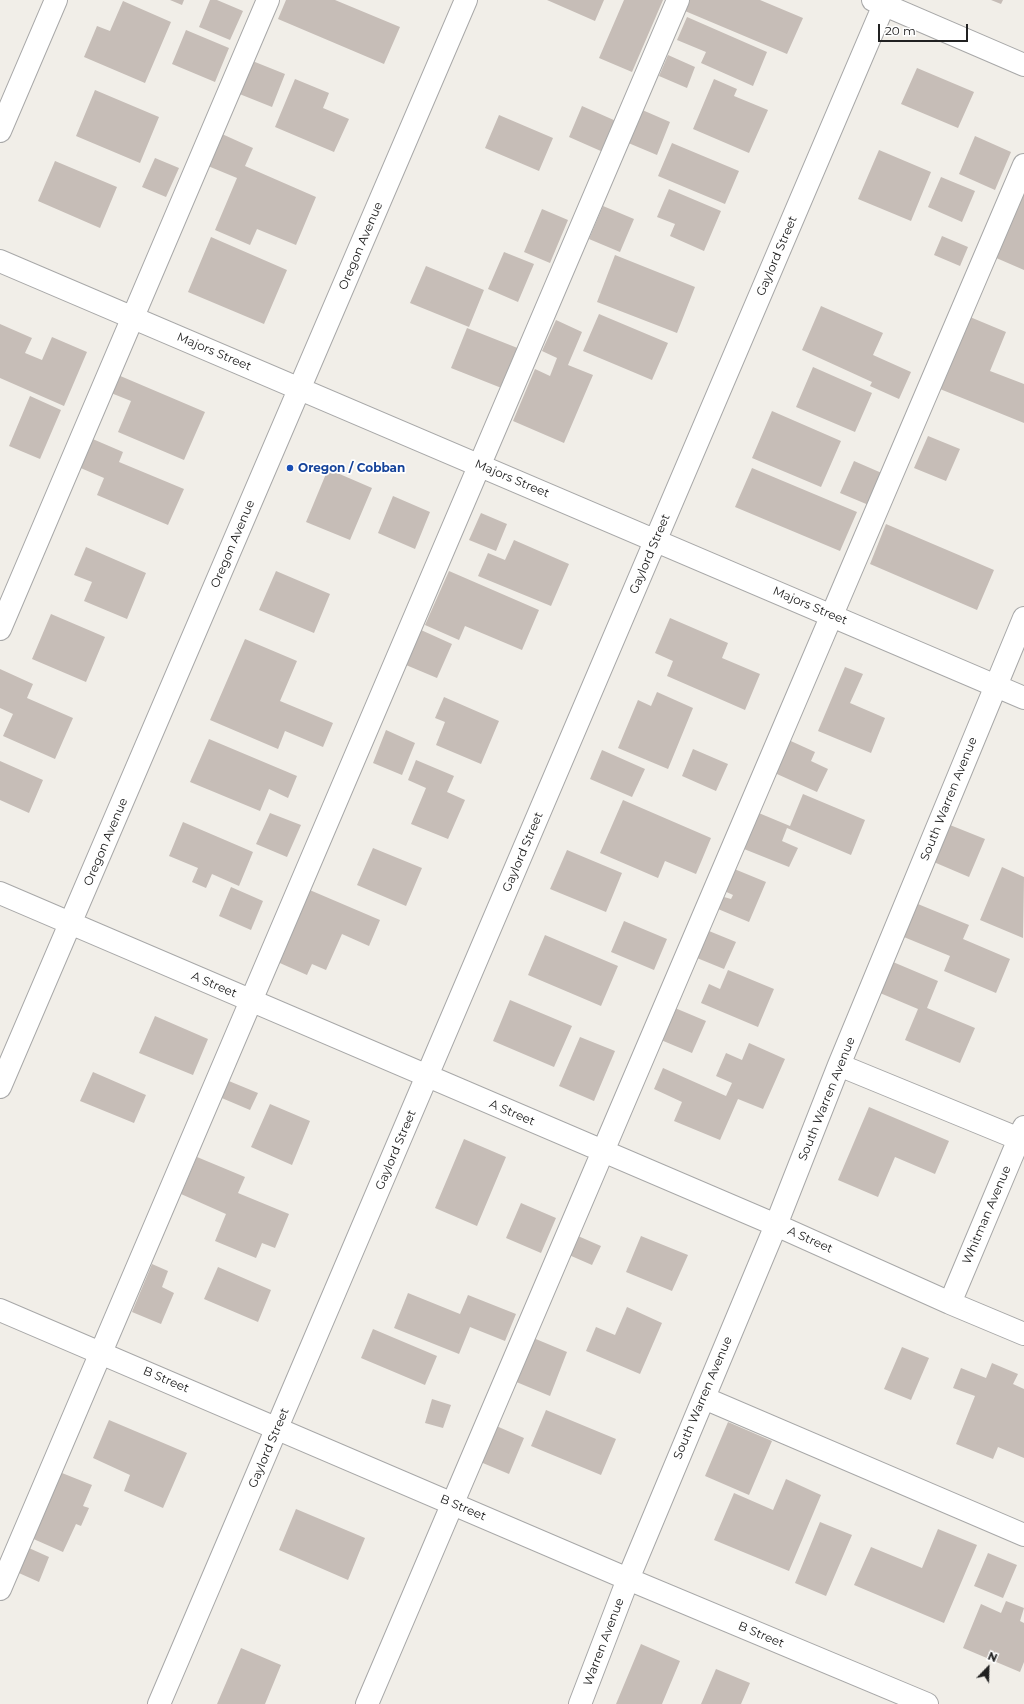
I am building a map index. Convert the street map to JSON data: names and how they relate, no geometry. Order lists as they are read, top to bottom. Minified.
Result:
{"streets":{"street":["Oregon Avenue","Gaylord Street","Majors Street","South Warren Avenue","A Street","Whitman Avenue","B Street","Warren Avenue"]},"crossings":[["Oregon Avenue","Majors Street"],["Oregon Avenue","A Street"],["Gaylord Street","Majors Street"],["Gaylord Street","A Street"],["Gaylord Street","B Street"],["Majors Street","South Warren Avenue"],["South Warren Avenue","A Street"],["South Warren Avenue","B Street"],["South Warren Avenue","Warren Avenue"],["A Street","Whitman Avenue"],["B Street","Warren Avenue"]],"places":["Oregon / Cobban"],"scale_bar":"20 m","north":"top right"}
